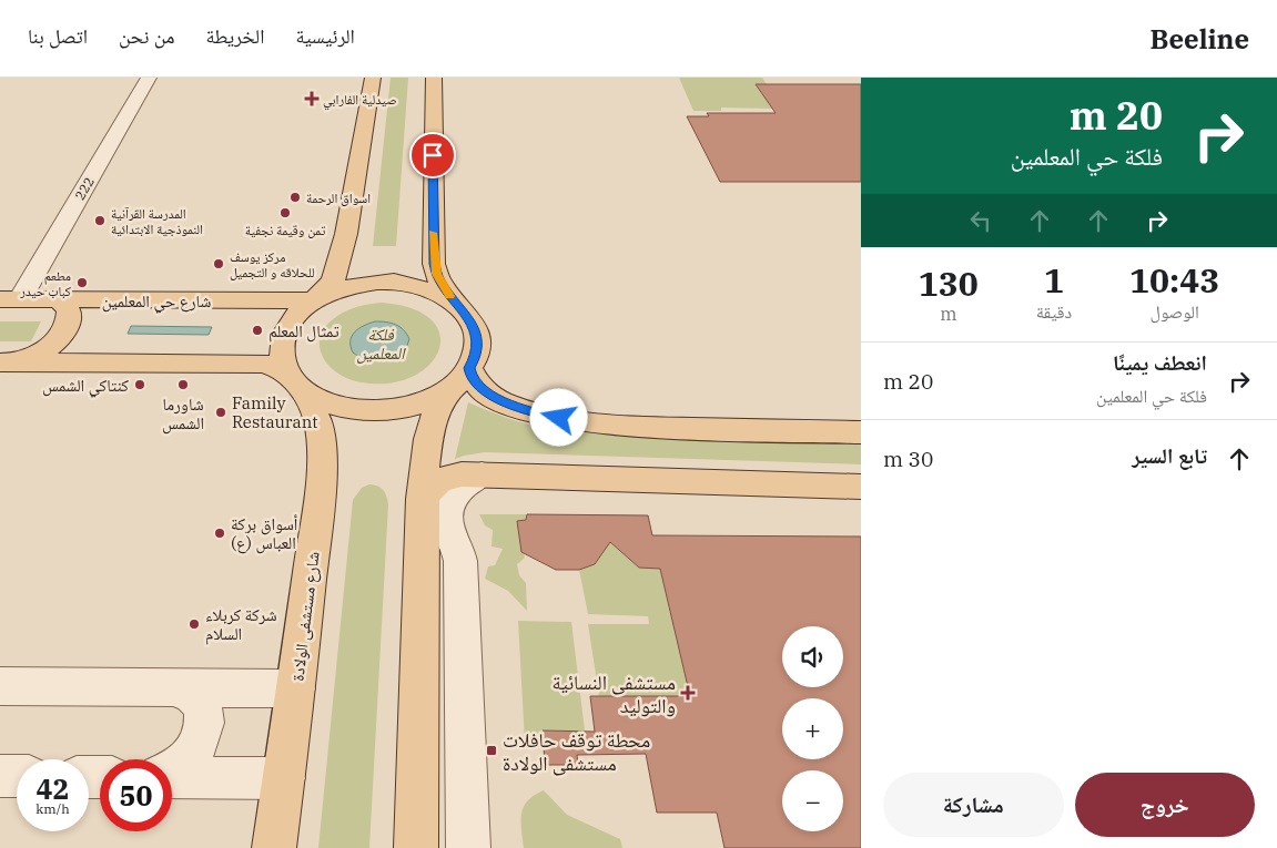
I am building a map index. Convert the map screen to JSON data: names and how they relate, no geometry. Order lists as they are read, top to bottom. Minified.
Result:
{"streets":{"main road":["شارع حي المعلمين","شارع مستشفى الولادة"],"street":["222"]},"crossings":[["222","شارع حي المعلمين"],["شارع حي المعلمين","شارع مستشفى الولادة"]],"parks":["فلكة المعلمين"],"places":{"health":["صيدلية الفارابي","مستشفى النسائية والتوليد"],"other":["اسواق الرحمة","تمن وقيمة نجفية","المدرسة القرآنية النموذجية الابتدائية","مركز يوسف للحلاقه و التجميل","مطعم كباب حيدر","تمثال المعلم","كنتاكي الشمس","شاورما الشمس","Family Restaurant","أسواق بركة العباس (ع)","شركة كربلاء السلام"],"transit":["محطة توقف حافلات مستشفى الولادة"]},"page":{"header":"Beeline","nav":["الرئيسية","الخريطة","من نحن","اتصل بنا"],"turn":["20 m","فلكة حي المعلمين"],"eta":["10:43","الوصول","1","دقيقة","130","m"],"list":[{"name":"انعطف يمينًا","note":"فلكة حي المعلمين","value":"20 m"},{"name":"تابع السير","value":"30 m"}],"map_buttons":["+","−"],"speed":"42 km/h","limit":"50","buttons":["خروج","مشاركة"]}}
